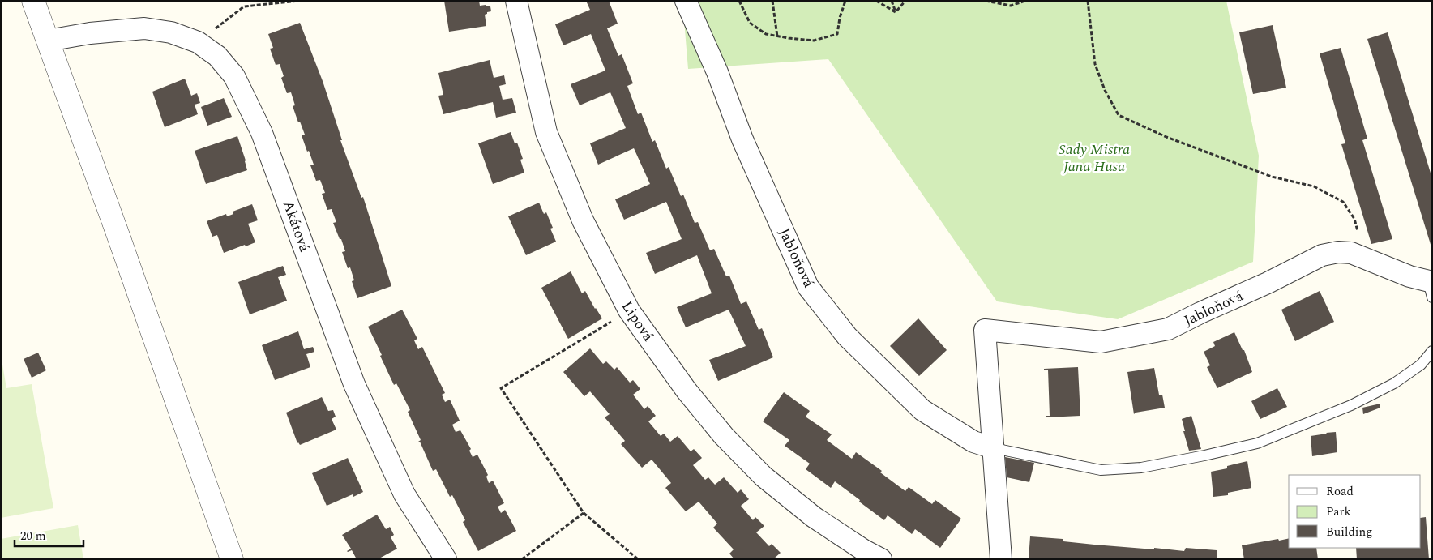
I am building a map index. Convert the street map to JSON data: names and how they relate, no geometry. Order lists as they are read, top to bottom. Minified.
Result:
{"streets":{"street":["Akátová","Jabloňová","Lipová"]},"parks":["Sady Mistra Jana Husa"],"legend":["Road","Park","Building"],"scale_bar":"20 m"}
